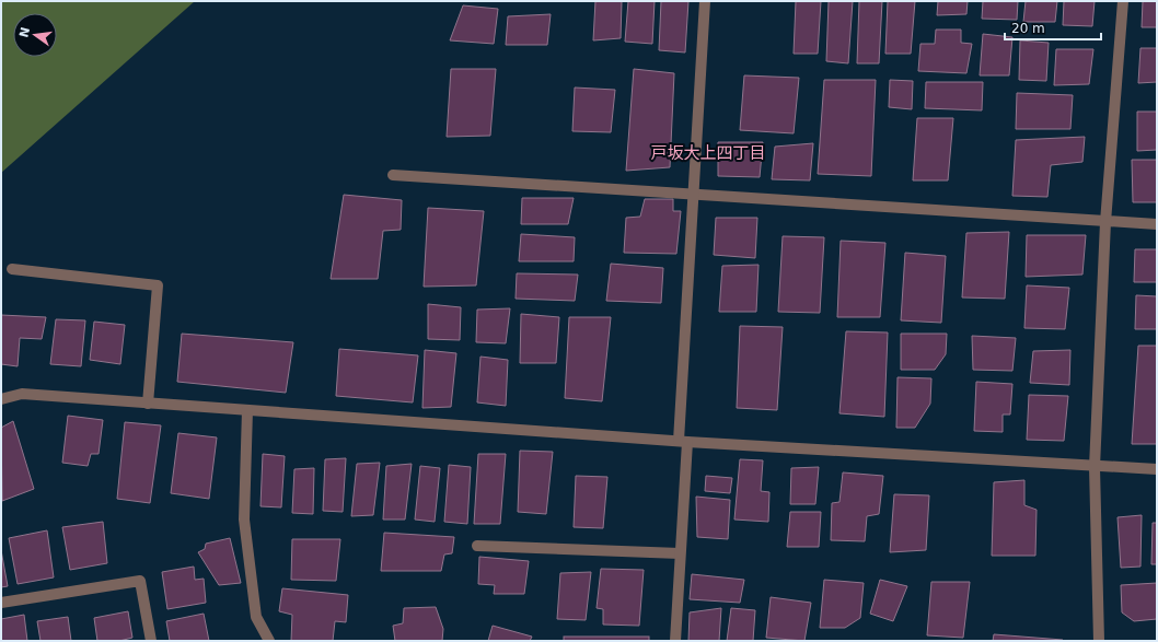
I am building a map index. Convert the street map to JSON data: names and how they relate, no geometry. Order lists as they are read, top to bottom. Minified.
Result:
{"districts":["戸坂大上四丁目"],"scale_bar":"20 m","north":"left"}
